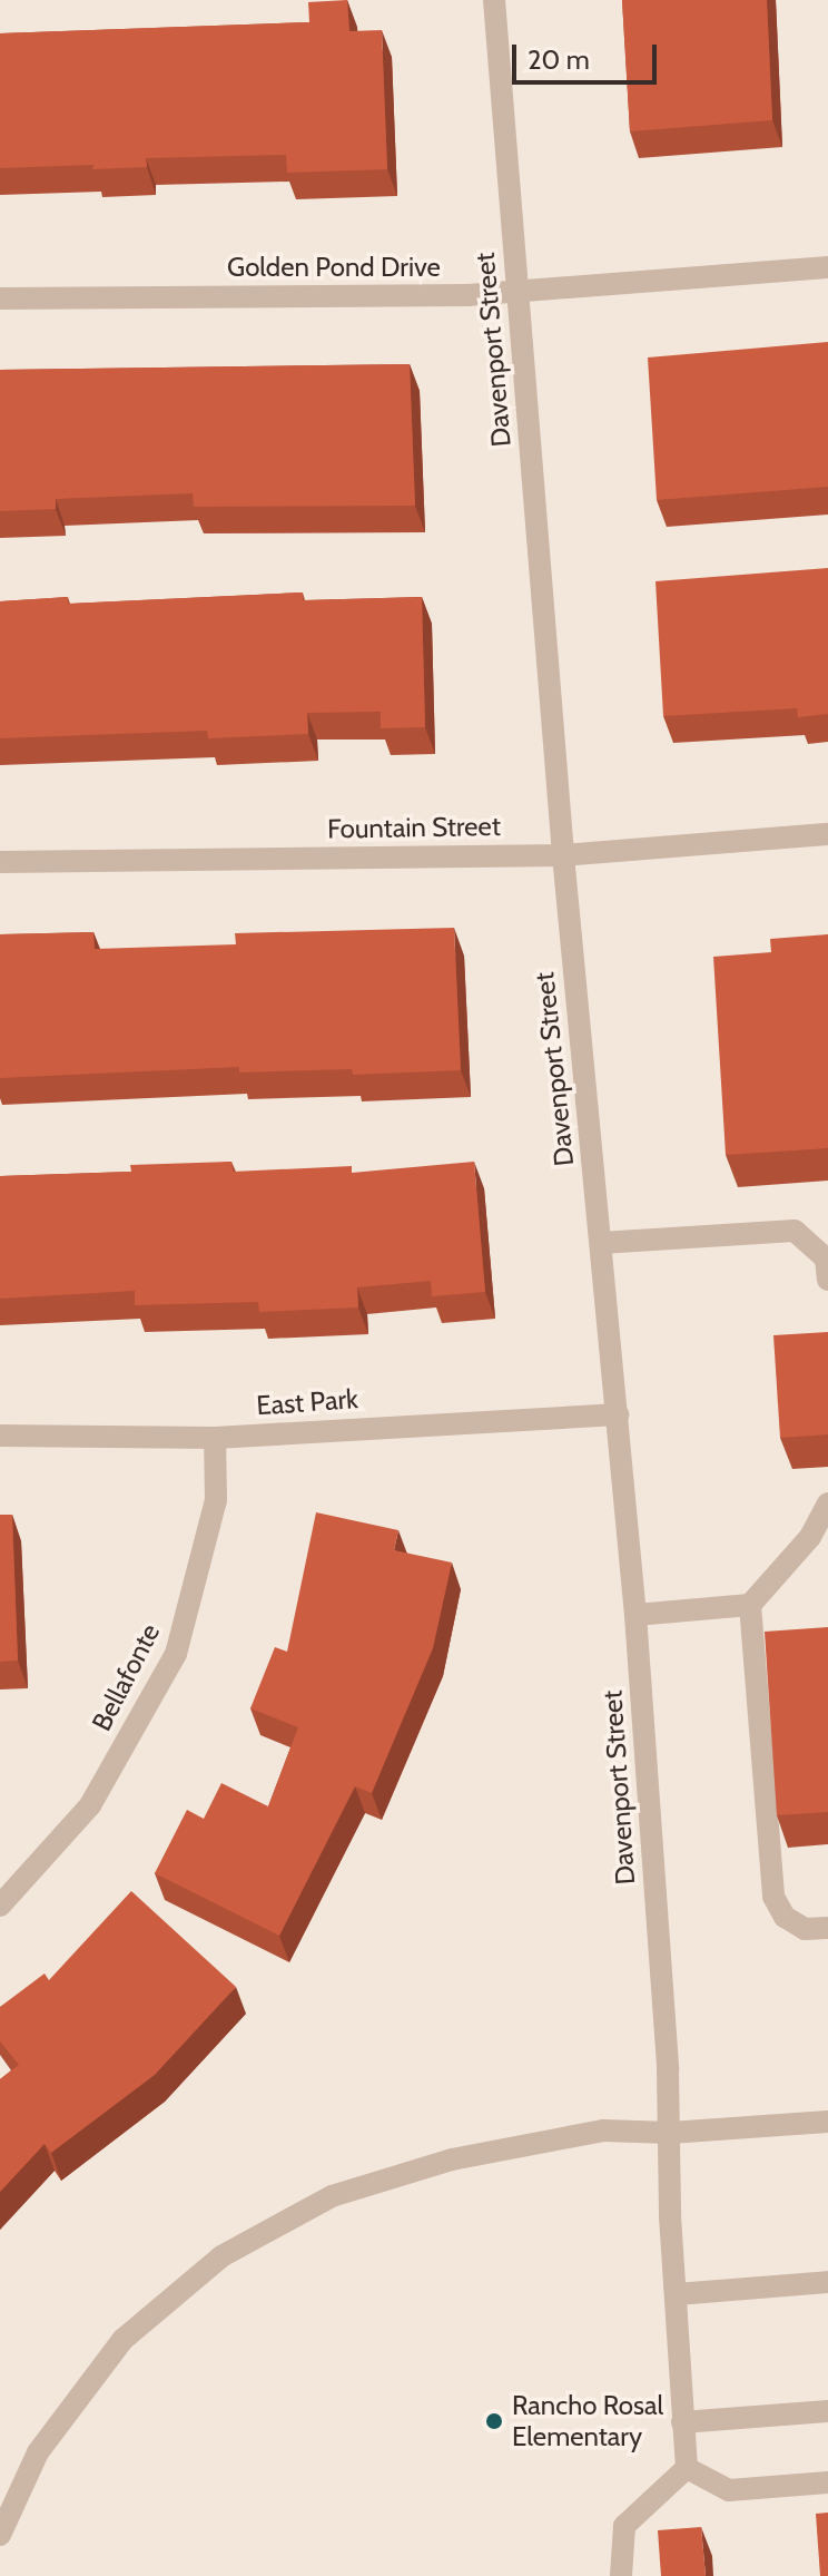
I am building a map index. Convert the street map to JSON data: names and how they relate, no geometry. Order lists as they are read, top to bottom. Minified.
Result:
{"streets":{"street":["Golden Pond Drive","Davenport Street","Fountain Street","East Park","Bellafonte"]},"crossings":[["Golden Pond Drive","Davenport Street"],["Davenport Street","Fountain Street"],["Davenport Street","East Park"],["East Park","Bellafonte"]],"places":["Rancho Rosal Elementary"],"scale_bar":"20 m"}
